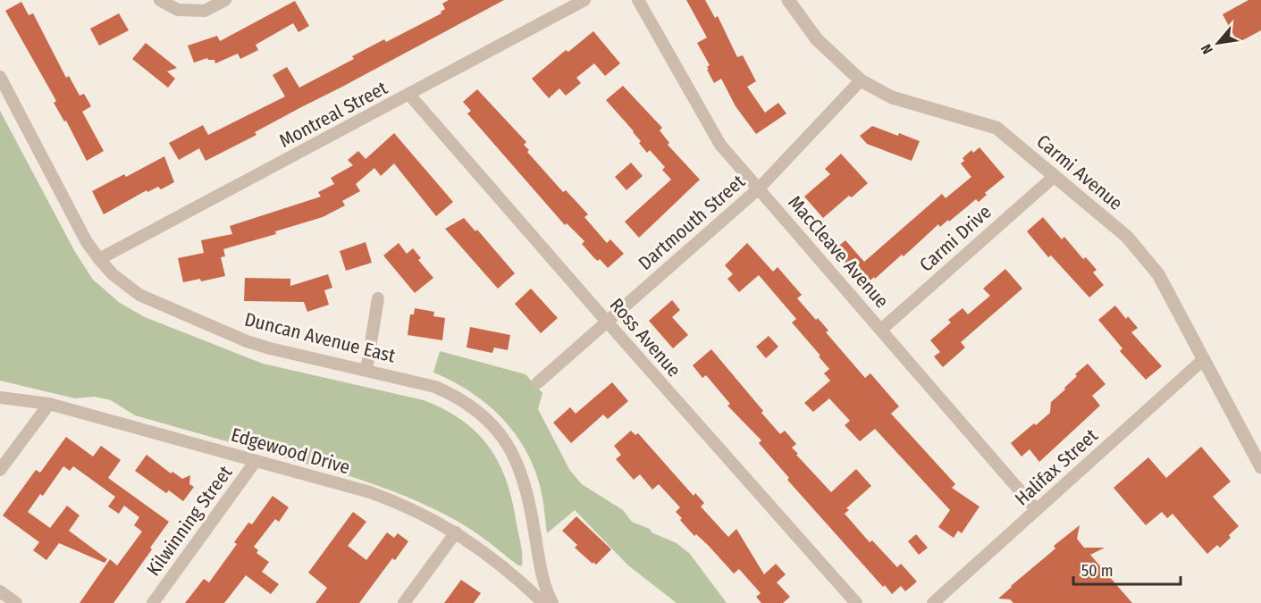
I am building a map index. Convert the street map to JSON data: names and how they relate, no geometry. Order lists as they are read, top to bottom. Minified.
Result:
{"streets":{"street":["Montreal Street","Carmi Avenue","Dartmouth Street","Carmi Drive","MacCleave Avenue","Duncan Avenue East","Ross Avenue","Edgewood Drive","Halifax Street","Kilwinning Street"]},"crossings":[["Montreal Street","Duncan Avenue East"],["Montreal Street","Ross Avenue"],["Carmi Avenue","Dartmouth Street"],["Carmi Avenue","Carmi Drive"],["Carmi Avenue","Halifax Street"],["Dartmouth Street","MacCleave Avenue"],["Dartmouth Street","Ross Avenue"],["Carmi Drive","MacCleave Avenue"],["MacCleave Avenue","Halifax Street"],["Edgewood Drive","Kilwinning Street"]],"scale_bar":"50 m","north":"bottom left"}
